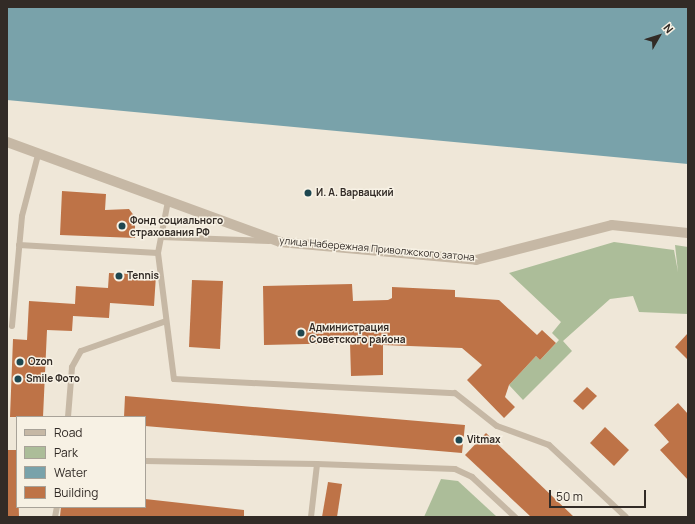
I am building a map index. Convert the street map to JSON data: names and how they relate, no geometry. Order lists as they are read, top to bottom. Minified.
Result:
{"streets":{"street":["улица Набережная Приволжского затона"]},"places":["И. А. Варвацкий","Фонд социального страхования РФ","Tennis","Администрация Советского района","Ozon","Smile Фото","Vitmax"],"legend":["Road","Park","Water","Building"],"scale_bar":"50 m","north":"top right"}
